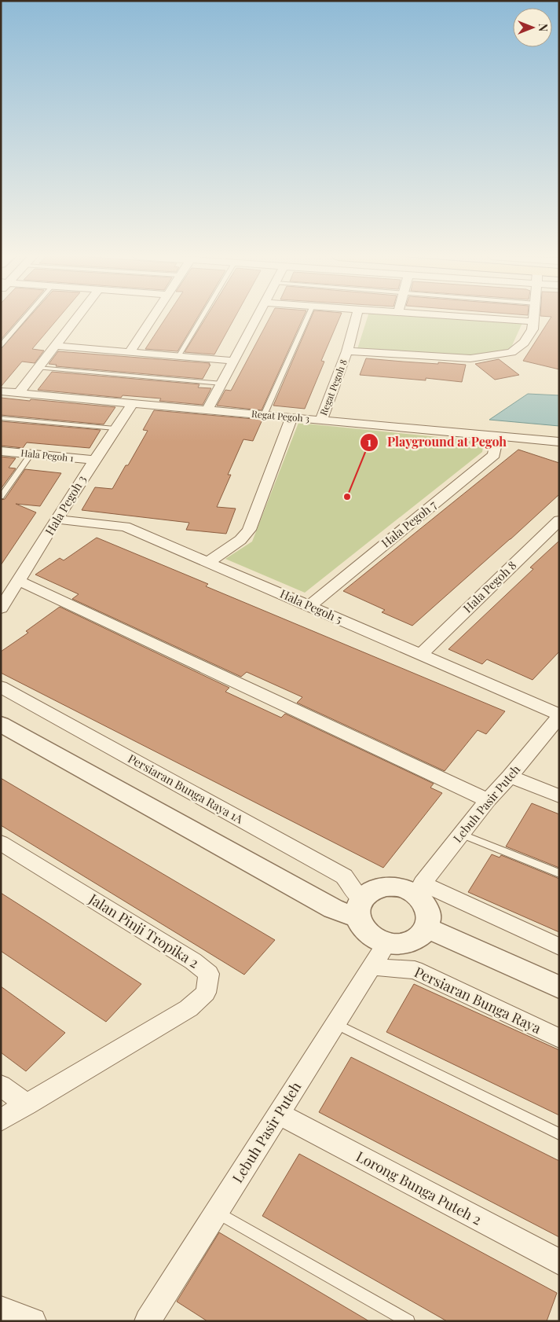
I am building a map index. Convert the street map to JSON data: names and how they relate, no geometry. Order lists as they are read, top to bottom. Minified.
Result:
{"streets":{"street":["Regat Pegoh 8","Regat Pegoh 3","Hala Pegoh 1","Hala Pegoh 3","Hala Pegoh 7","Hala Pegoh 8","Hala Pegoh 5","Persiaran Bunga Raya 1A","Lebuh Pasir Puteh","Jalan Pinji Tropika 2","Persiaran Bunga Raya","Lorong Bunga Puteh 2"]},"crossings":[["Regat Pegoh 8","Regat Pegoh 3"],["Regat Pegoh 3","Hala Pegoh 3"],["Regat Pegoh 3","Hala Pegoh 7"],["Hala Pegoh 1","Hala Pegoh 3"],["Hala Pegoh 3","Hala Pegoh 5"],["Hala Pegoh 7","Hala Pegoh 5"],["Hala Pegoh 8","Hala Pegoh 5"],["Hala Pegoh 5","Lebuh Pasir Puteh"],["Persiaran Bunga Raya 1A","Lebuh Pasir Puteh"],["Lebuh Pasir Puteh","Persiaran Bunga Raya"],["Lebuh Pasir Puteh","Lorong Bunga Puteh 2"]],"places":["Playground at Pegoh"],"north":"right"}
